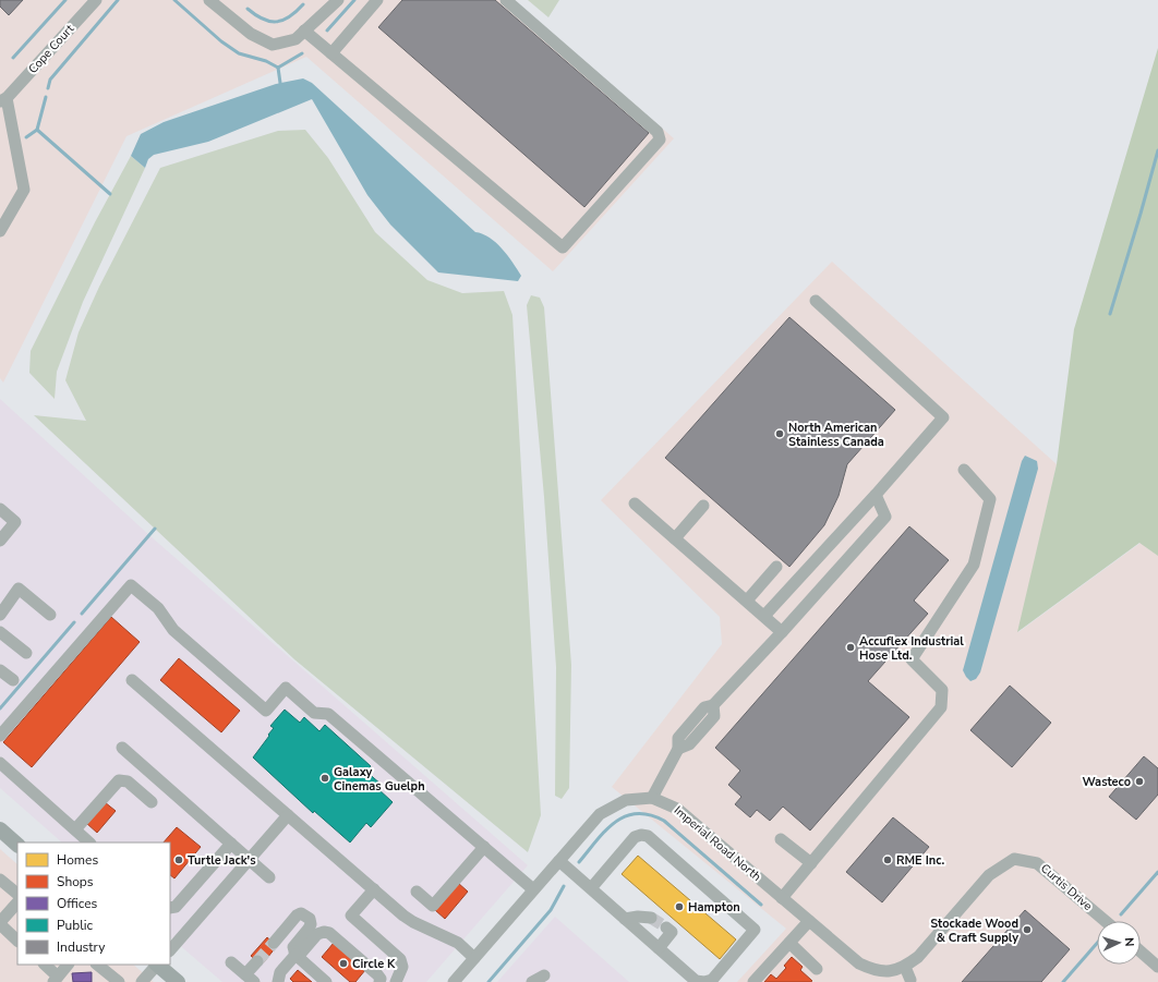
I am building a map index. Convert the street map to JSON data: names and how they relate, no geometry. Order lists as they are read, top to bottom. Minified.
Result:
{"streets":{"street":["Cope Court","Imperial Road North","Curtis Drive"]},"crossings":[["Imperial Road North","Curtis Drive"]],"places":["North American Stainless Canada","Accuflex Industrial Hose Ltd.","Galaxy Cinemas Guelph","Wasteco","Turtle Jack's","RME Inc.","Hampton","Stockade Wood & Craft Supply","Circle K"],"legend":["Homes","Shops","Offices","Public","Industry"],"north":"right"}
